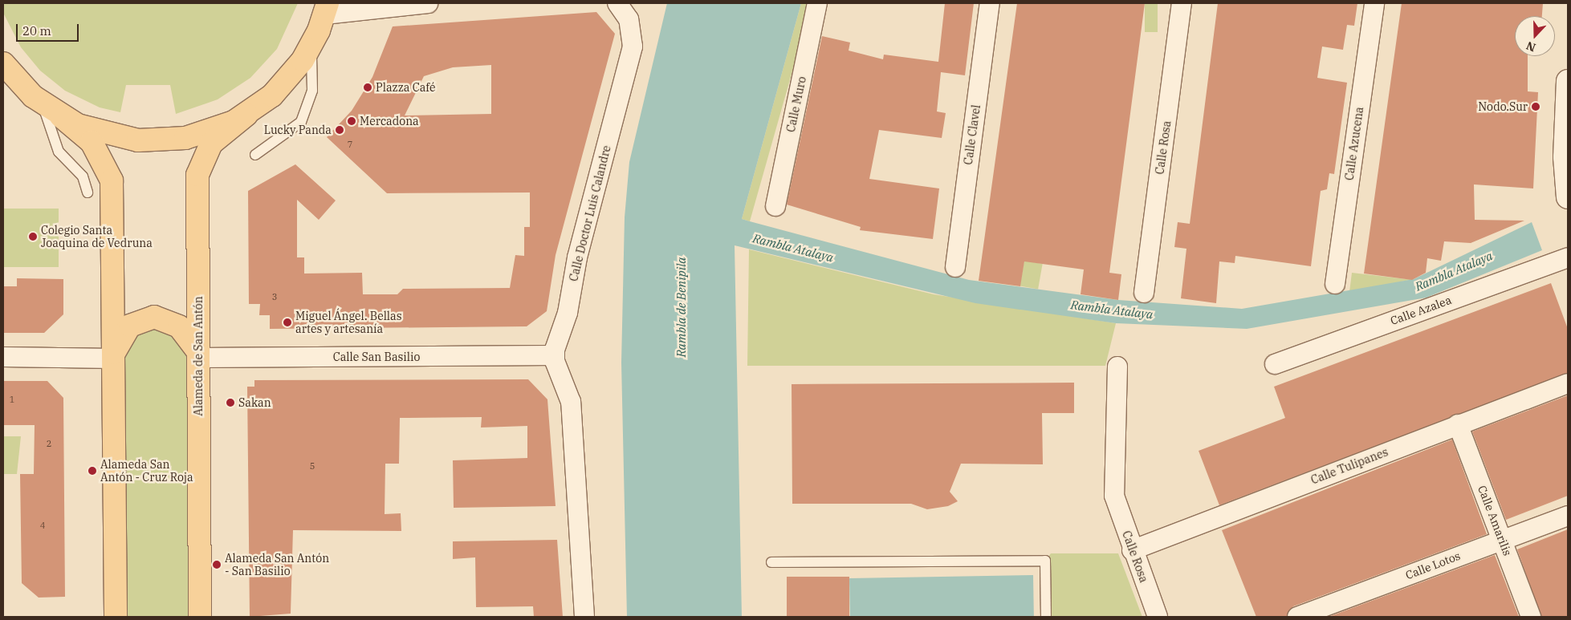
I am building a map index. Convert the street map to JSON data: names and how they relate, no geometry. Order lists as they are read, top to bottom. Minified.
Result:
{"streets":{"main road":["Alameda de San Antón"],"street":["Calle Muro","Calle Clavel","Calle Azucena","Calle Rosa","Calle Doctor Luis Calandre","Calle Azalea","Calle San Basilio","Calle Tulipanes","Calle Amarilis","Calle Lotos"]},"crossings":[["Calle Rosa","Calle Tulipanes"],["Calle Doctor Luis Calandre","Calle San Basilio"],["Alameda de San Antón","Calle San Basilio"],["Calle Tulipanes","Calle Amarilis"],["Calle Amarilis","Calle Lotos"]],"water":["Rambla Atalaya","Rambla de Benipila"],"places":["Plazza Café","Nodo.Sur","Mercadona","Lucky Panda","Colegio Santa Joaquina de Vedruna","Miguel Ángel. Bellas artes y artesanía","Sakan","Alameda San Antón - Cruz Roja","Alameda San Antón - San Basilio"],"house_numbers":["7","3","1","2","5","4"],"scale_bar":"20 m","north":"bottom"}
